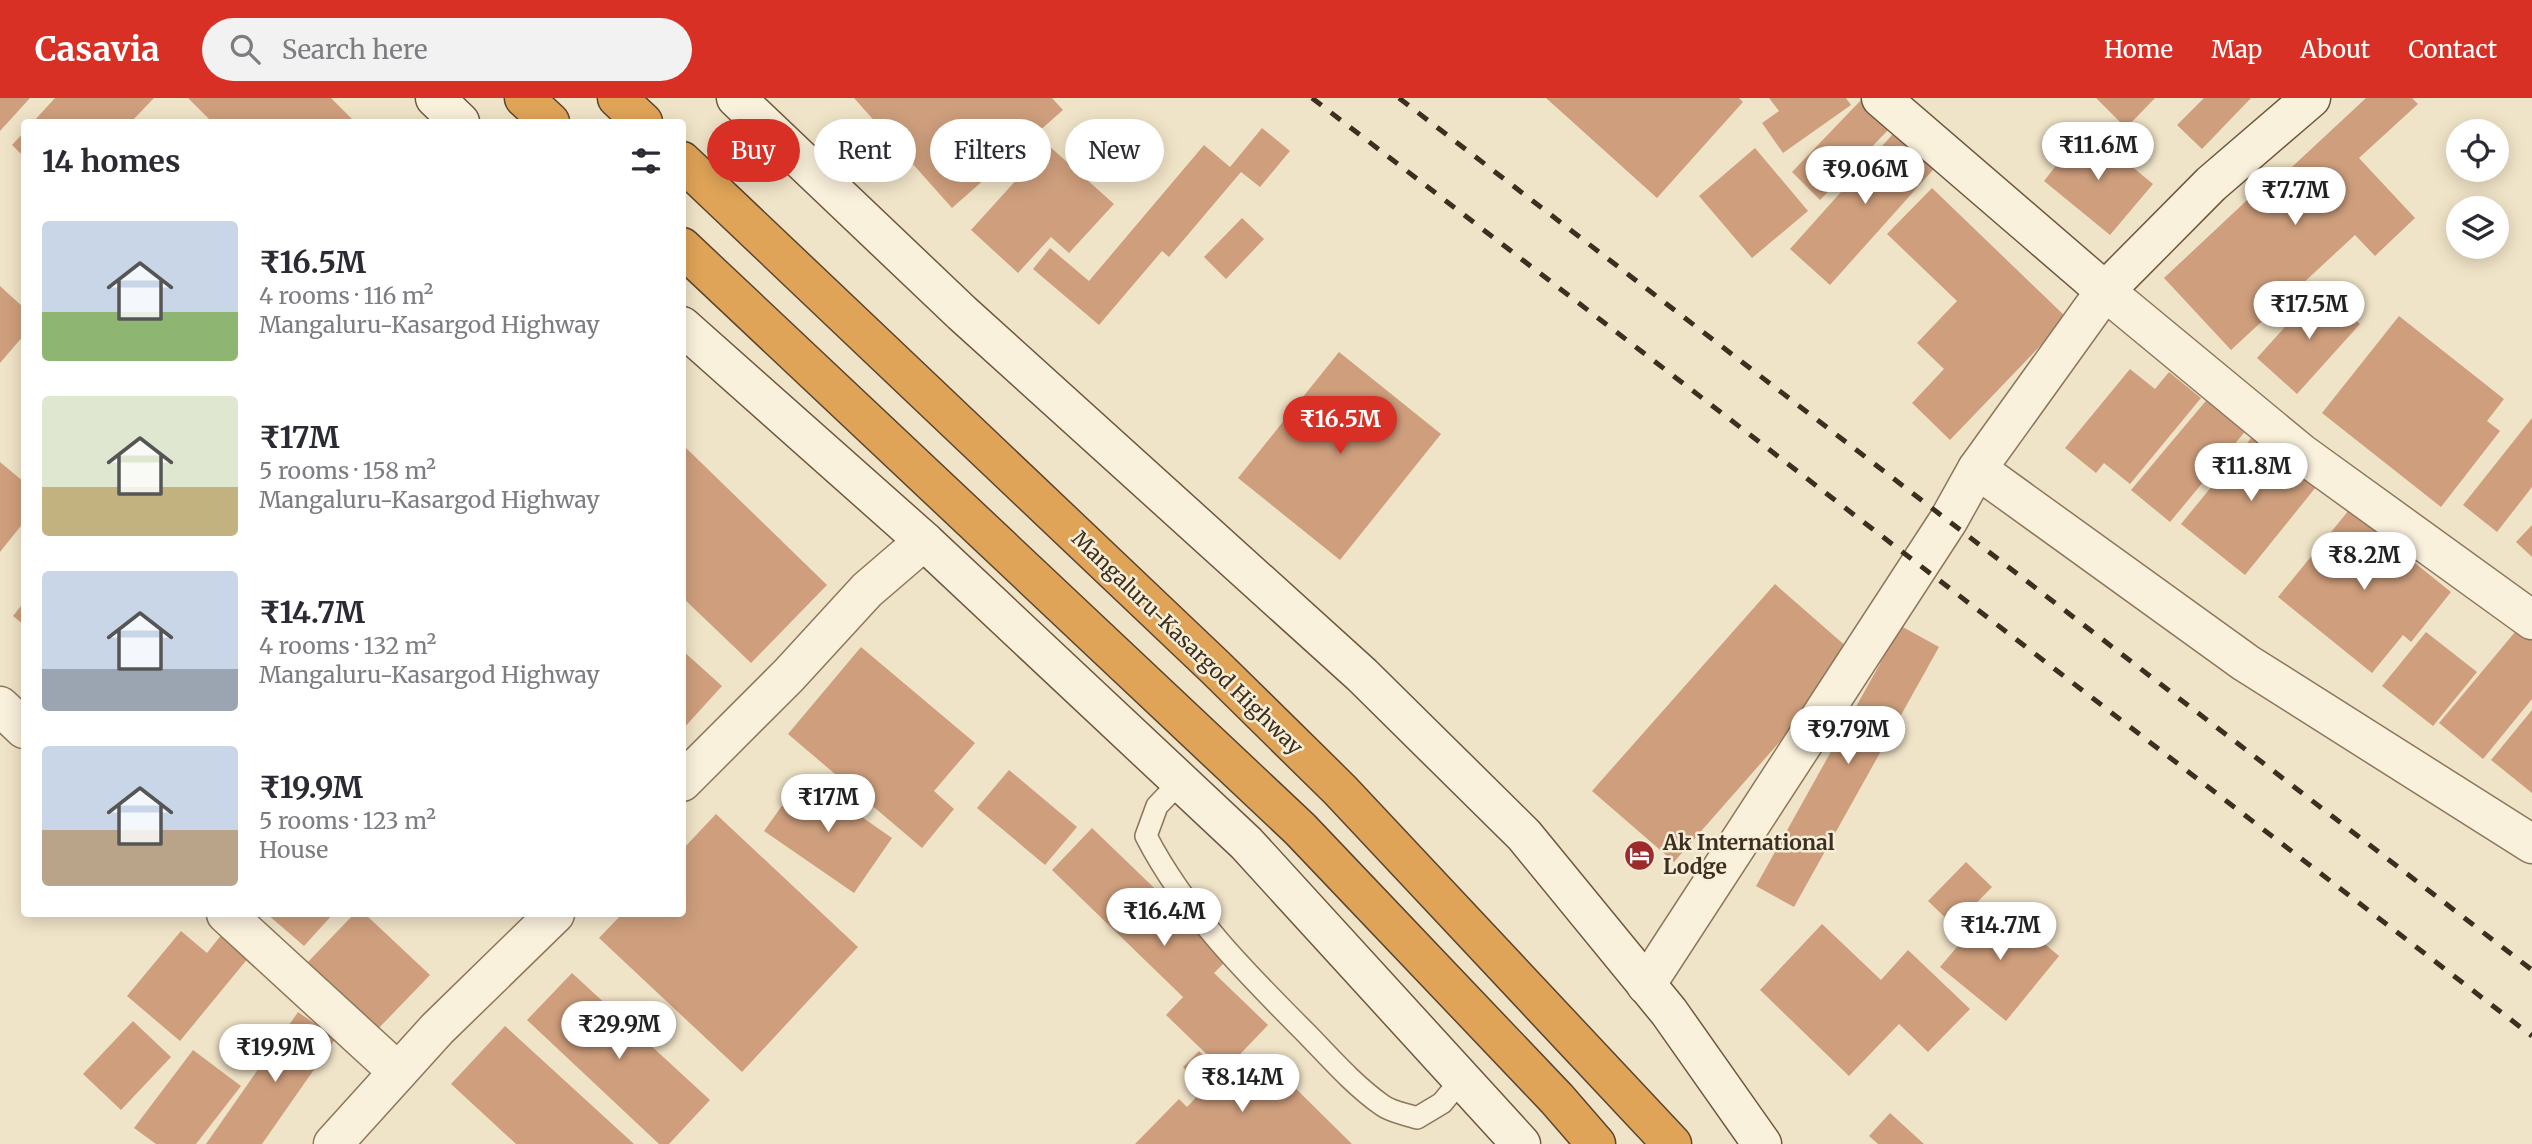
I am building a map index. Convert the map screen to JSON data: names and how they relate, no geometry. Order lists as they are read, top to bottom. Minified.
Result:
{"streets":{"highway":["Mangaluru-Kasargod Highway"]},"places":{"hotel":["Ak International Lodge"]},"page":{"header":"Casavia","search":"Search here","nav":["Home","Map","About","Contact"],"chip":["Buy","Rent","Filters","New"],"heading":"14 homes","price":["₹11.6M","₹9.06M","₹7.7M","₹17.5M","₹16.5M","₹11.8M","₹8.2M","₹9.79M","₹17M","₹16.4M","₹14.7M","₹29.9M","₹19.9M","₹8.14M"],"list":[{"name":"₹16.5M","note":"4 rooms · 116 m² · Mangaluru-Kasargod Highway"},{"name":"₹17M","note":"5 rooms · 158 m² · Mangaluru-Kasargod Highway"},{"name":"₹14.7M","note":"4 rooms · 132 m² · Mangaluru-Kasargod Highway"},{"name":"₹19.9M","note":"5 rooms · 123 m² · House"}]}}
